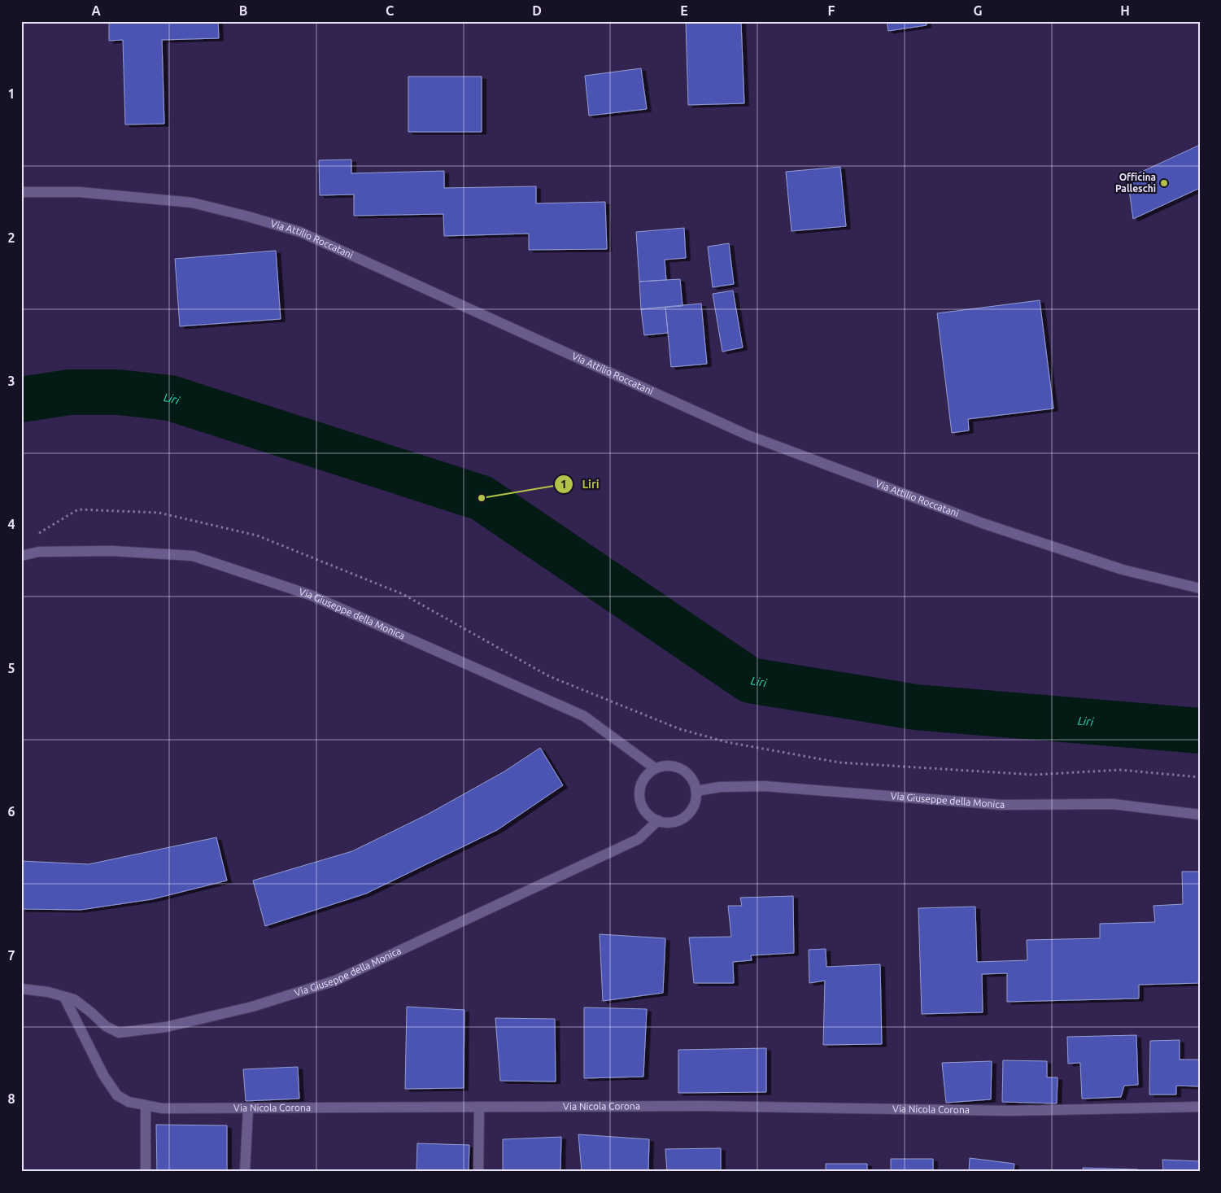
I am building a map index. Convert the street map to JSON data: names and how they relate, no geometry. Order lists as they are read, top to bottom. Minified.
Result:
{"streets":{"street":["Via Attilio Roccatani","Via Giuseppe della Monica","Via Nicola Corona"]},"crossings":[["Via Giuseppe della Monica","Via Nicola Corona"]],"water":["Liri"],"places":["Officina Palleschi","Liri"],"grid":{"columns":["A","B","C","D","E","F","G","H"],"rows":["1","2","3","4","5","6","7","8"]}}
